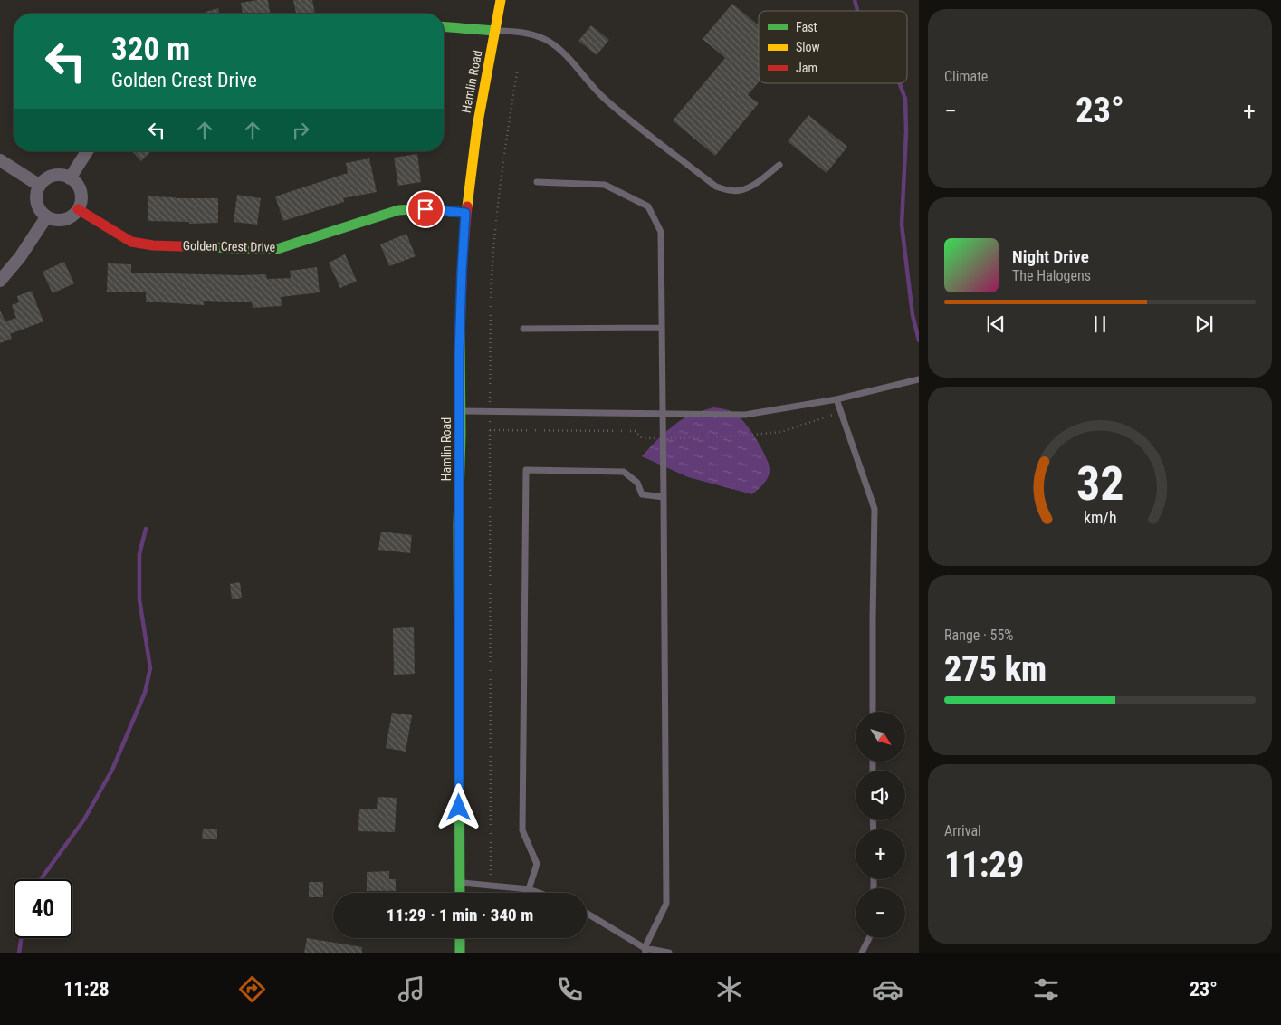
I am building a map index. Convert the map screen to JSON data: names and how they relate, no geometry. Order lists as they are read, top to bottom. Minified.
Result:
{"streets":{"street":["Hamlin Road","Golden Crest Drive"]},"crossings":[["Hamlin Road","Golden Crest Drive"]],"legend":["Fast","Slow","Jam"],"north":"bottom right","page":{"tile":["Climate",["Range · 55%","275 km"],["Arrival","11:29"]],"turn":["320 m","Golden Crest Drive"],"heat":["−","23°","+"],"song":["Night Drive","The Halogens"],"map_buttons":["+","−"],"limit":"40","trip":"11:29 · 1 min · 340 m","tabs":["11:28","23°"],"gauge":["32","km/h"]}}
